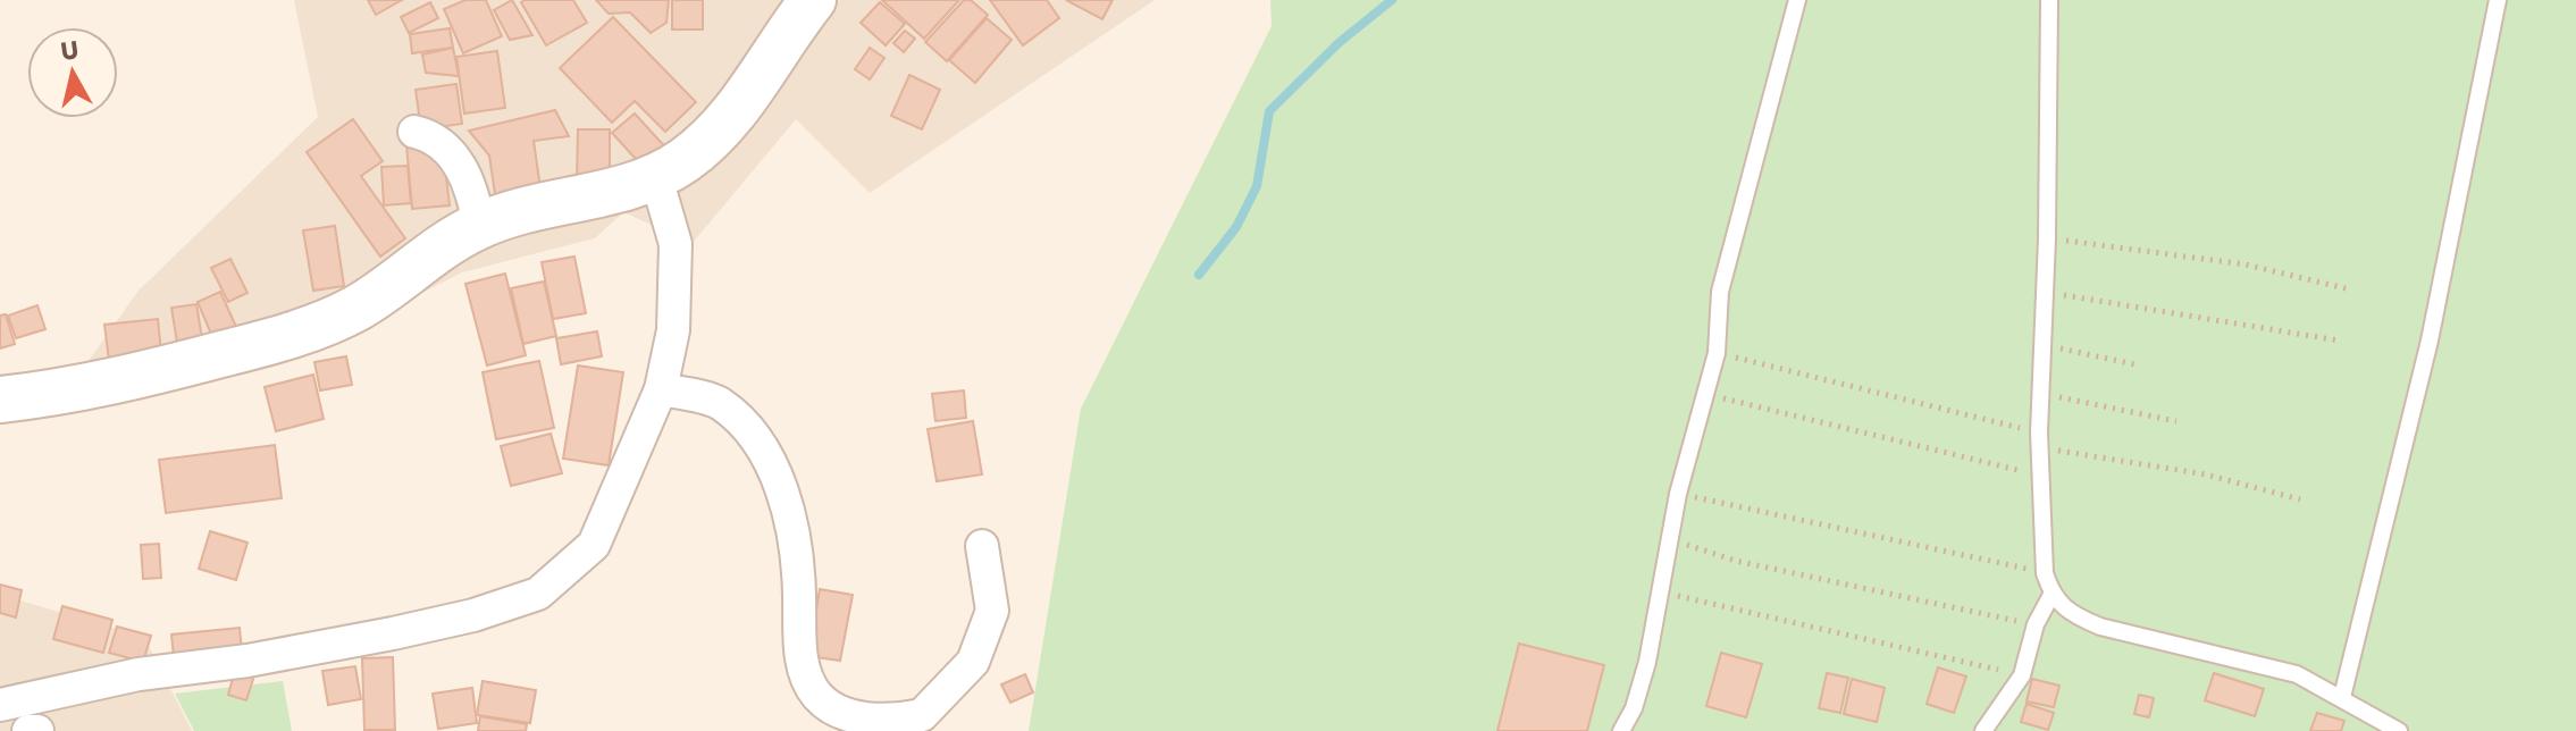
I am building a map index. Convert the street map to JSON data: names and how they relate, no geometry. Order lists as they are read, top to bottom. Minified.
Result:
{"north":"top"}
